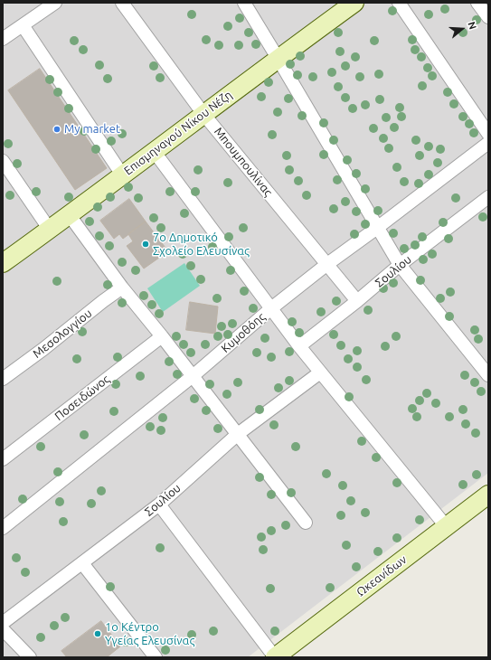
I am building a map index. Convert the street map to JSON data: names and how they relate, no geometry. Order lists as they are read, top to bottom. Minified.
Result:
{"streets":{"street":["Επισμηναγού Νίκου Νέζη","Μπουμπουλίνας","Σουλίου","Κυμοθόης","Μεσολογγίου","Ποσειδώνος","Ωκεανίδων"]},"crossings":[["Επισμηναγού Νίκου Νέζη","Μπουμπουλίνας"],["Μπουμπουλίνας","Σουλίου"],["Μπουμπουλίνας","Κυμοθόης"]],"places":["My market","7ο Δημοτικό Σχολείο Ελευσίνας","1ο Κέντρο Υγείας Ελευσίνας"],"north":"right"}
